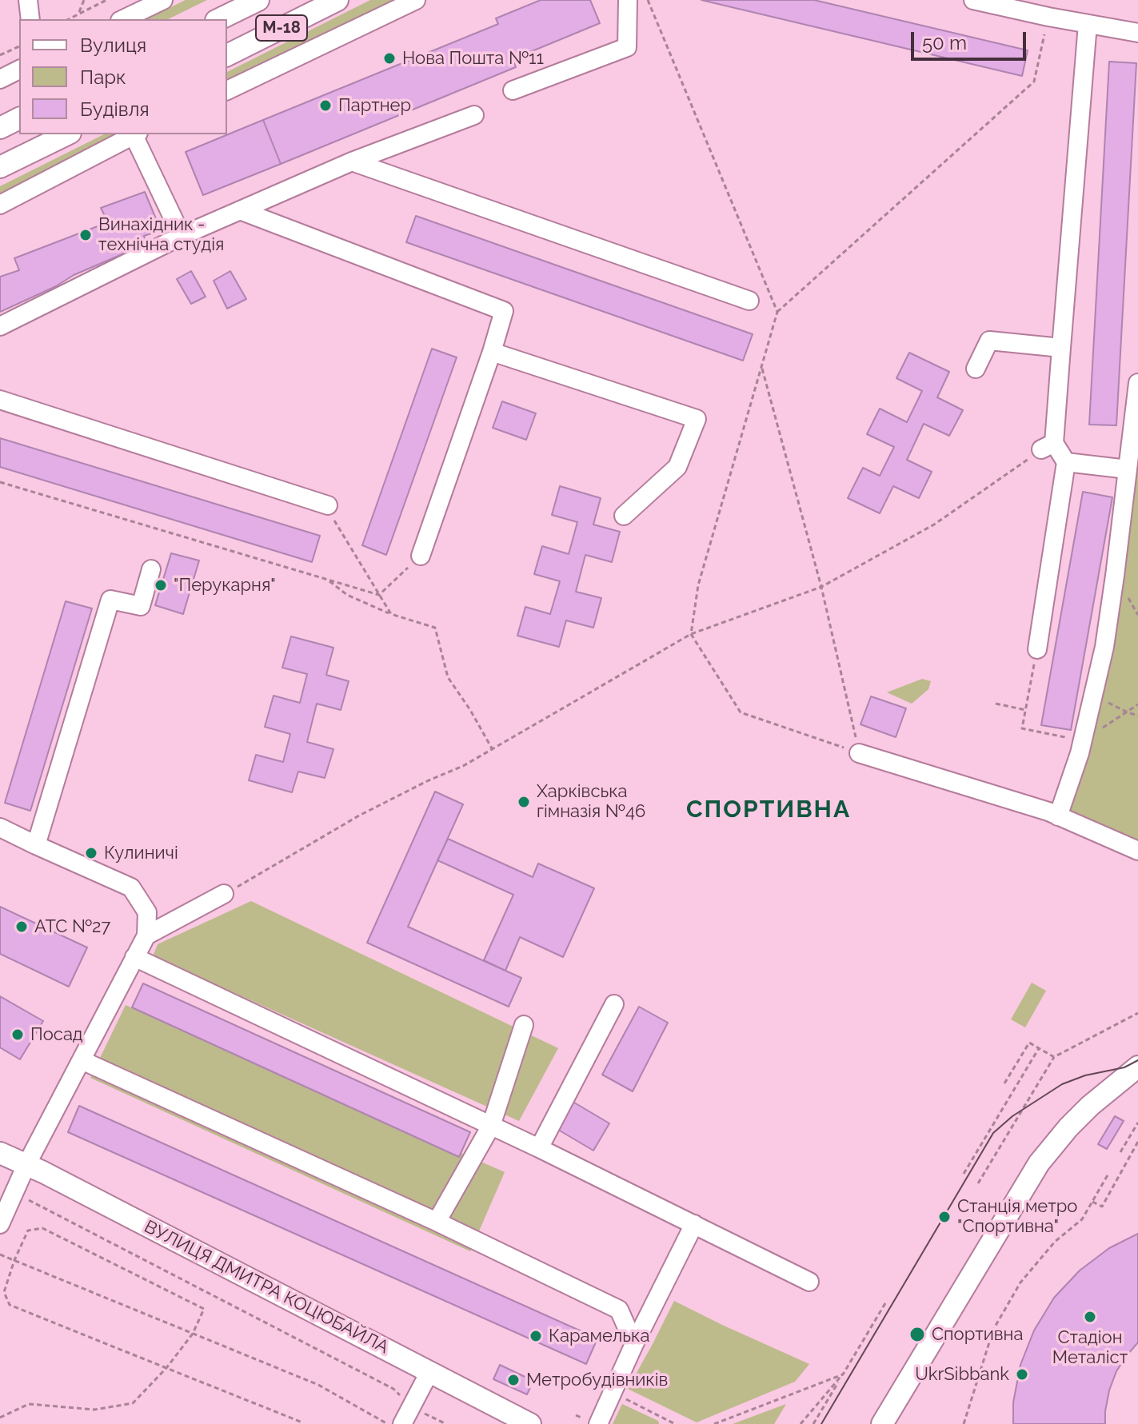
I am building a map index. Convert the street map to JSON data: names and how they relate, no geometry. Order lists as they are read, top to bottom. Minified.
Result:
{"streets":{"main road":["М-18","ВУЛИЦЯ ДМИТРА КОЦЮБАЙЛА"]},"districts":["СПОРТИВНА"],"places":["Нова Пошта №11","Партнер","Винахідник - технічна студія","\"Перукарня\"","Харківська гімназія №46","Кулиничі","АТС №27","Посад","Станція метро \"Спортивна\"","Стадіон Металіст","Спортивна","Карамелька","UkrSibbank","Метробудівників"],"legend":["Вулиця","Парк","Будівля"],"scale_bar":"50 m"}
